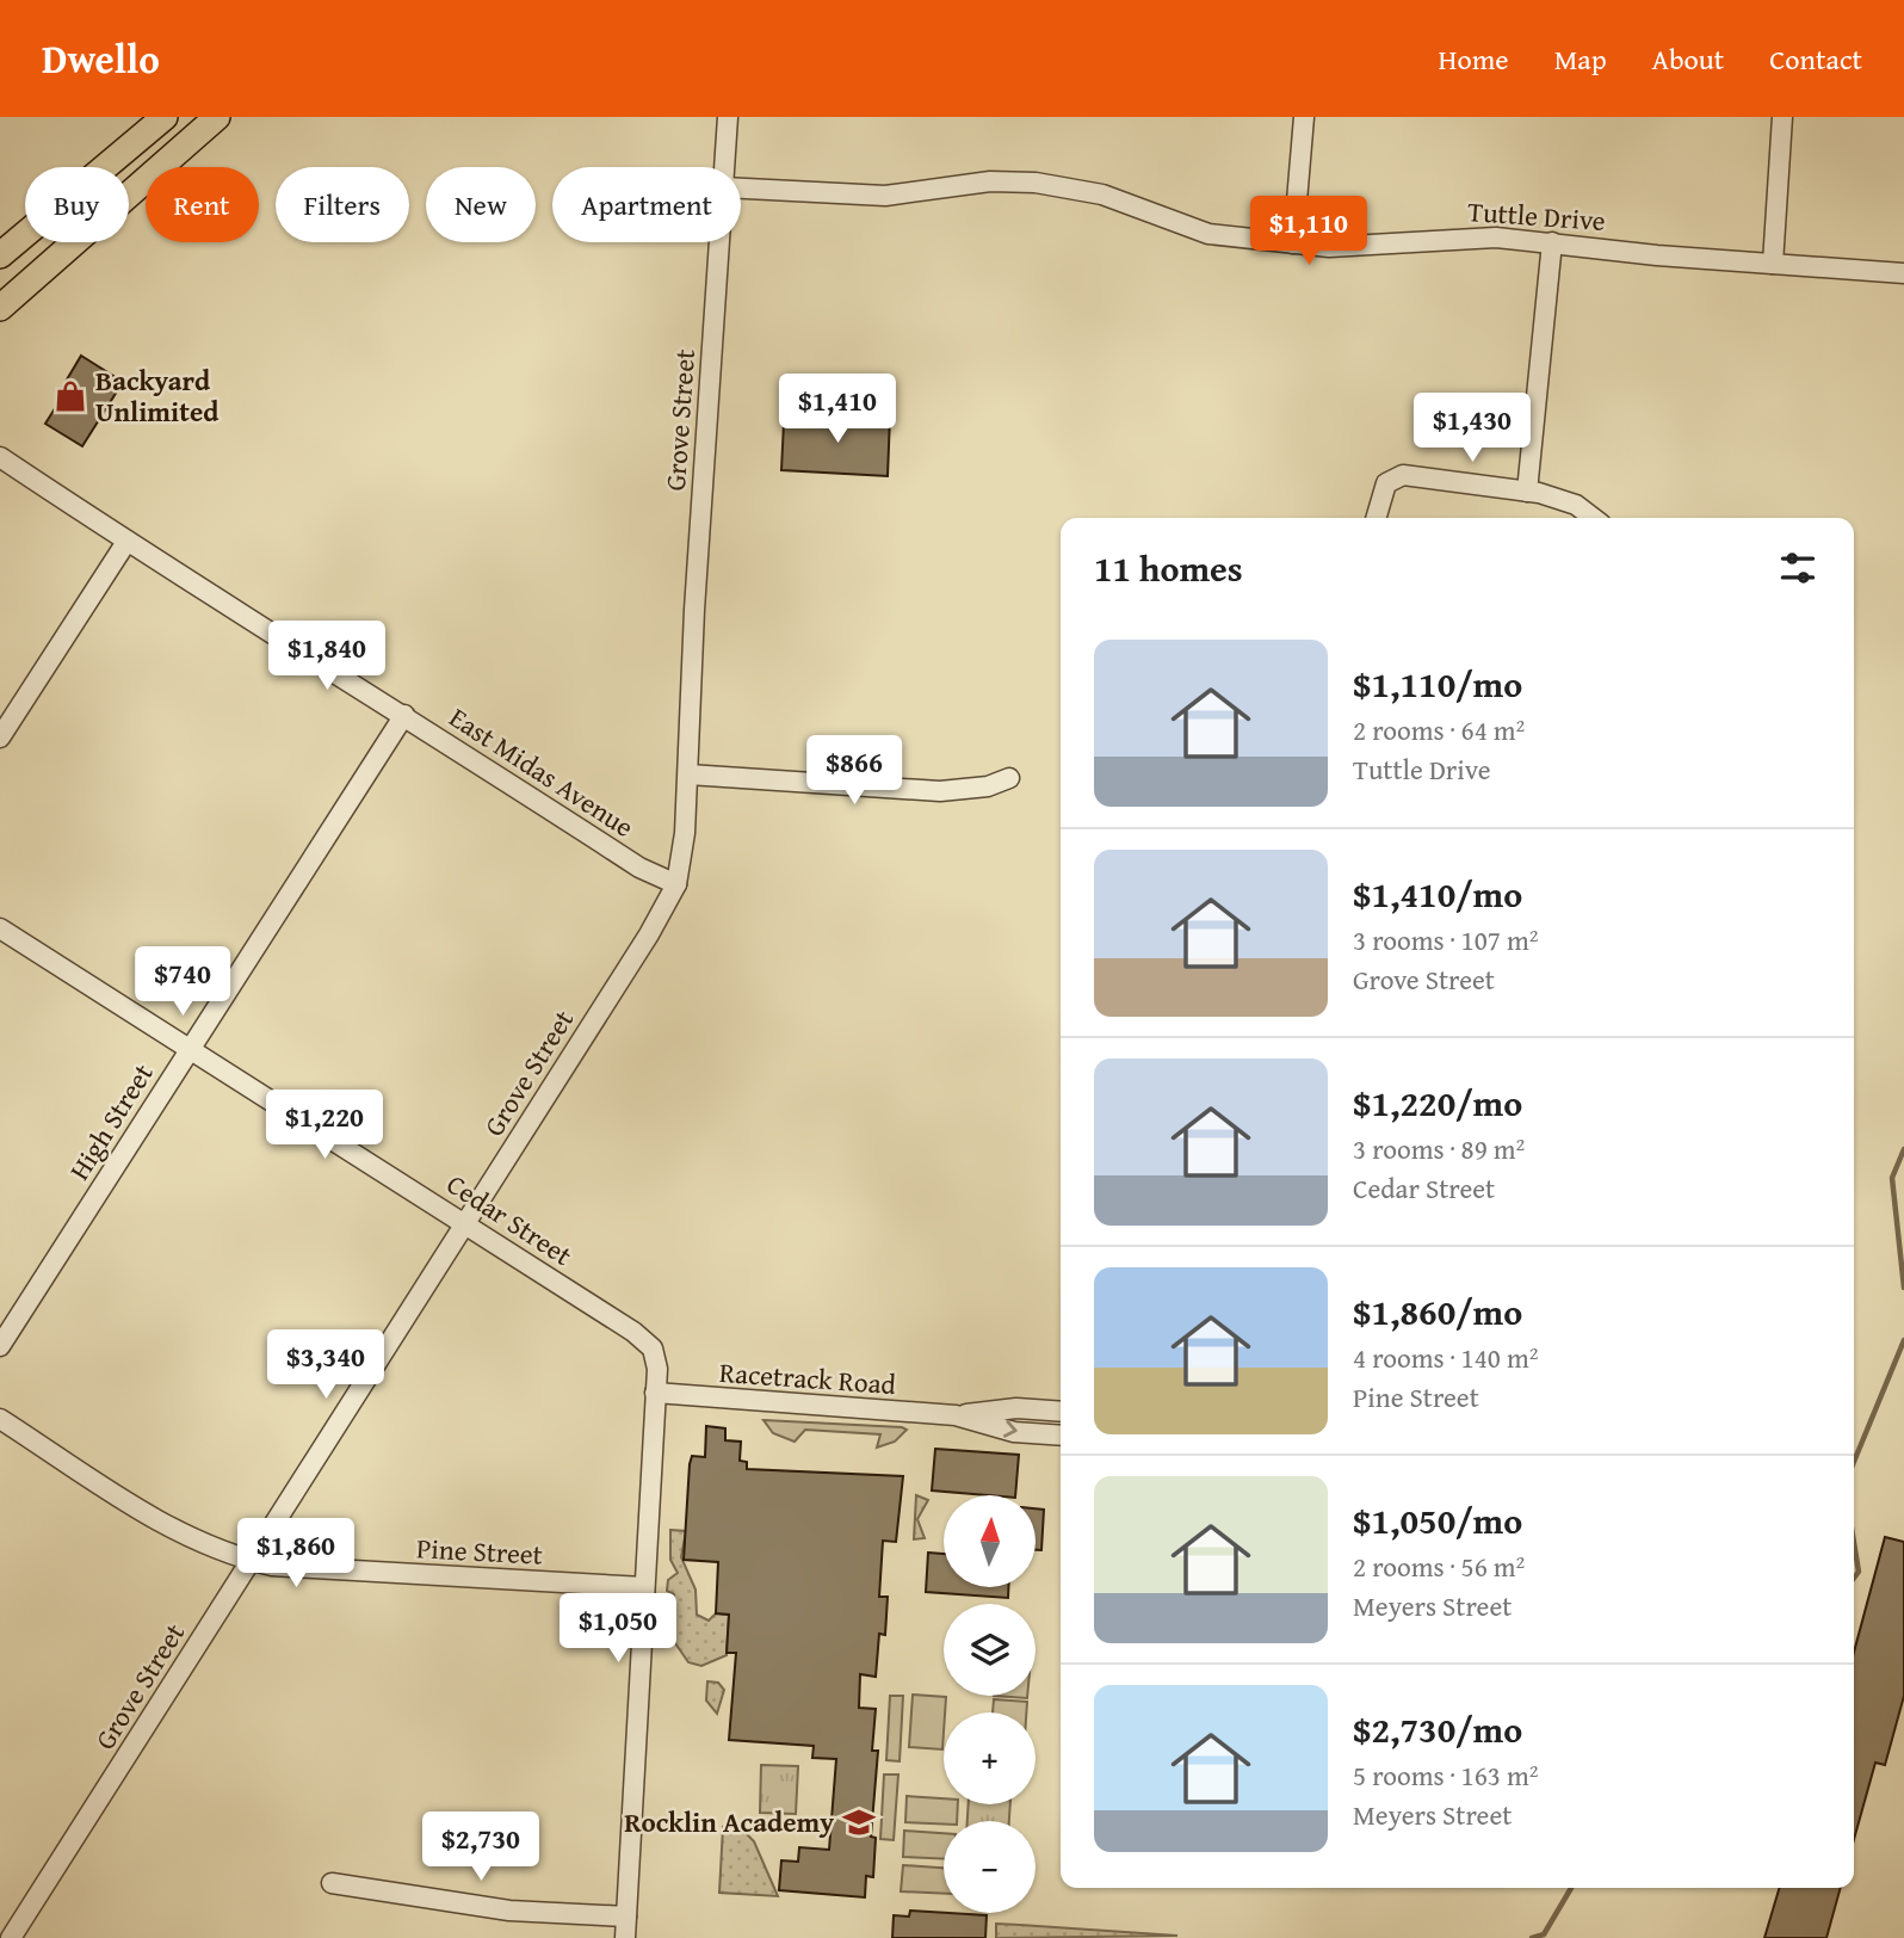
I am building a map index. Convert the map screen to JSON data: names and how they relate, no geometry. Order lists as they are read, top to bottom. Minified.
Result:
{"streets":{"street":["Tuttle Drive","Grove Street","East Midas Avenue","High Street","Cedar Street","Racetrack Road","Pine Street"]},"crossings":[["Grove Street","East Midas Avenue"],["Grove Street","Cedar Street"],["Grove Street","Pine Street"],["East Midas Avenue","High Street"],["High Street","Cedar Street"],["Cedar Street","Racetrack Road"],["Cedar Street","Pine Street"]],"places":{"shop":["Backyard Unlimited"],"school or university":["Rocklin Academy"]},"north":"top","page":{"header":"Dwello","nav":["Home","Map","About","Contact"],"chip":["Buy","Rent","Filters","New","Apartment"],"price":["$1,110","$1,410","$1,430","$1,840","$866","$740","$1,220","$3,340","$1,860","$1,050","$2,730"],"heading":"11 homes","list":[{"name":"$1,110/mo","note":"2 rooms · 64 m² · Tuttle Drive"},{"name":"$1,410/mo","note":"3 rooms · 107 m² · Grove Street"},{"name":"$1,220/mo","note":"3 rooms · 89 m² · Cedar Street"},{"name":"$1,860/mo","note":"4 rooms · 140 m² · Pine Street"},{"name":"$1,050/mo","note":"2 rooms · 56 m² · Meyers Street"},{"name":"$2,730/mo","note":"5 rooms · 163 m² · Meyers Street"}],"map_buttons":["+","−"]}}
